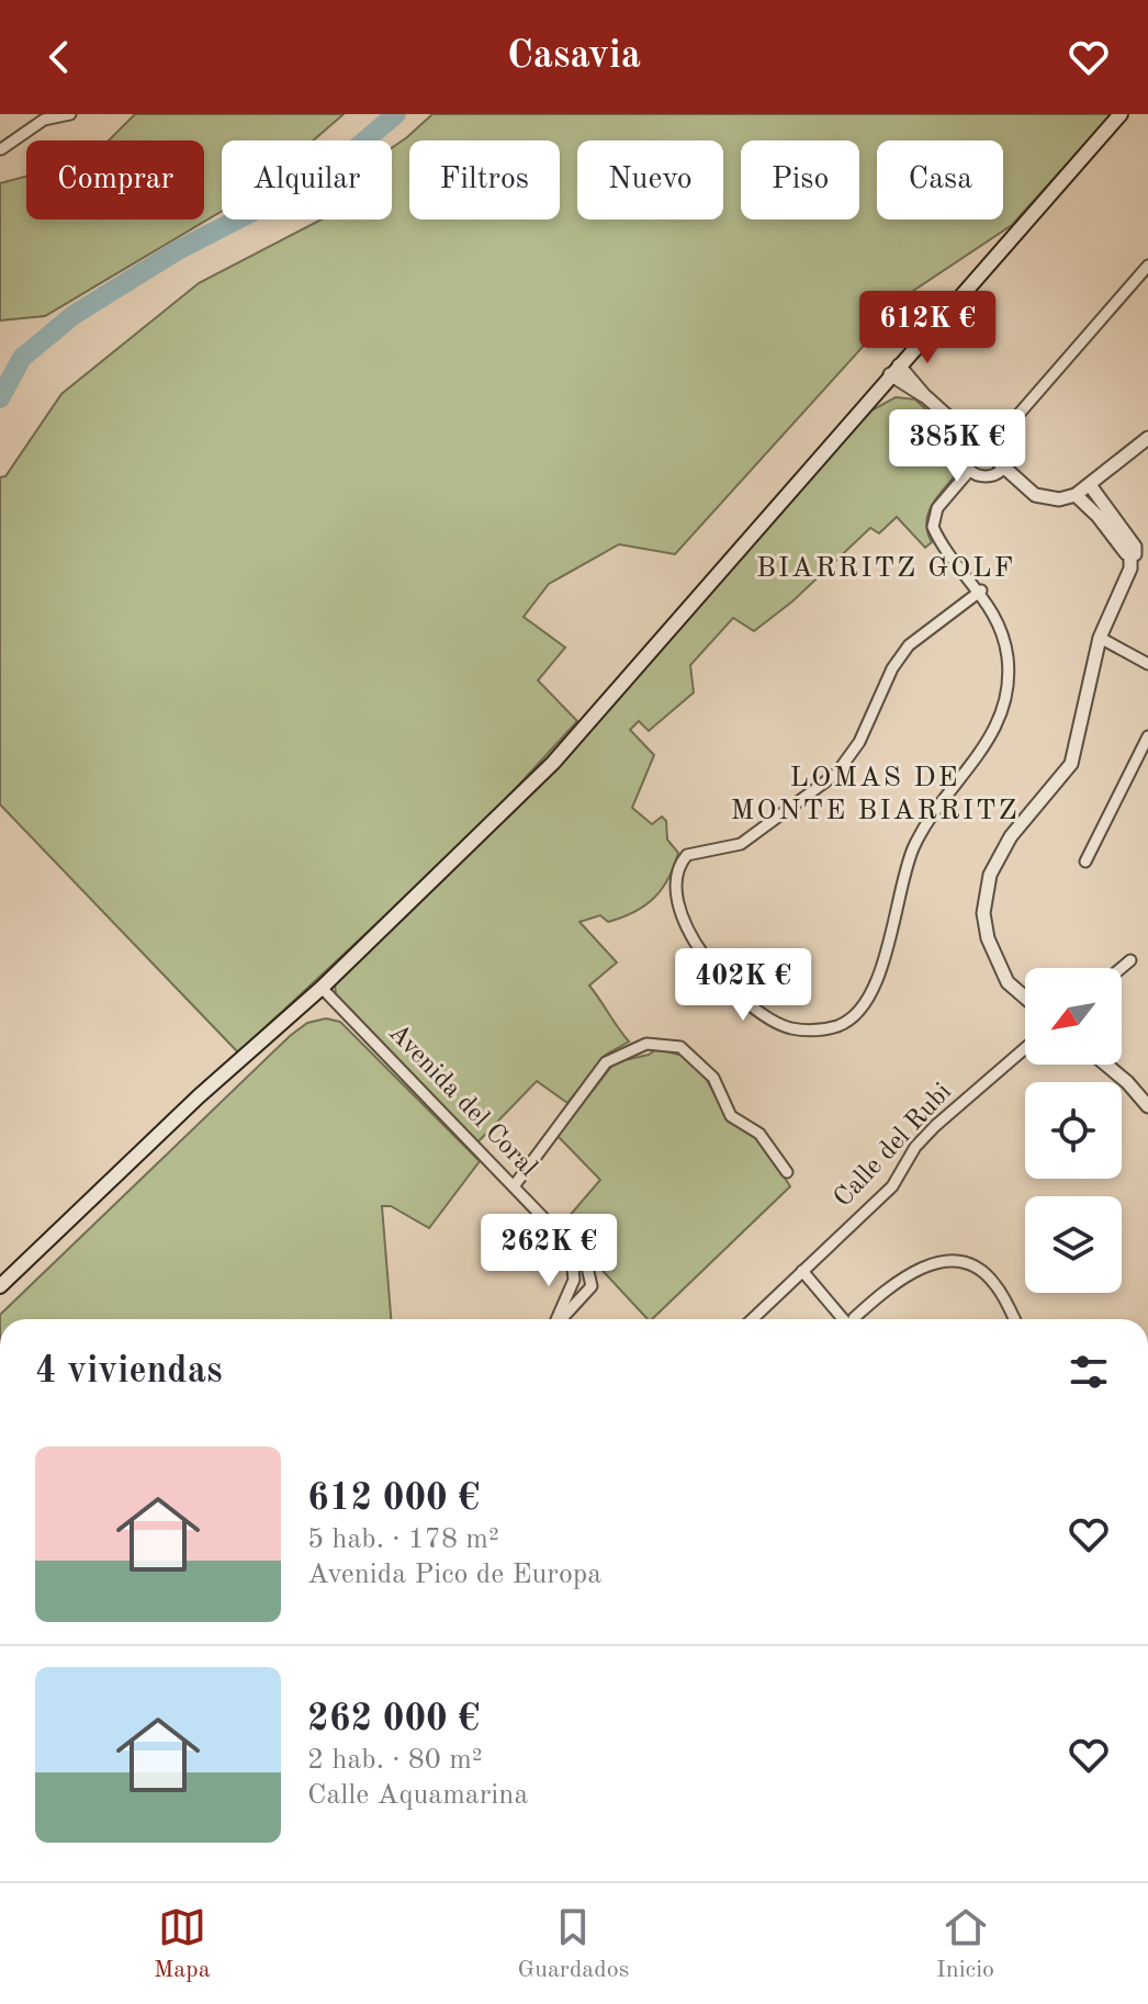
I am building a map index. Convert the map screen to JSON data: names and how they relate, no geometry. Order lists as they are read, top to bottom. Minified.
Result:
{"streets":{"street":["Avenida del Coral","Calle del Rubi"]},"districts":["BIARRITZ GOLF","LOMAS DE MONTE BIARRITZ"],"north":"bottom left","page":{"header":"Casavia","chip":["Comprar","Alquilar","Filtros","Nuevo","Piso","Casa"],"price":["612K €","385K €","402K €","262K €"],"heading":"4 viviendas","list":[{"name":"612 000 €","note":"5 hab. · 178 m² · Avenida Pico de Europa"},{"name":"262 000 €","note":"2 hab. · 80 m² · Calle Aquamarina"}],"tabs":["Mapa","Guardados","Inicio"]}}
